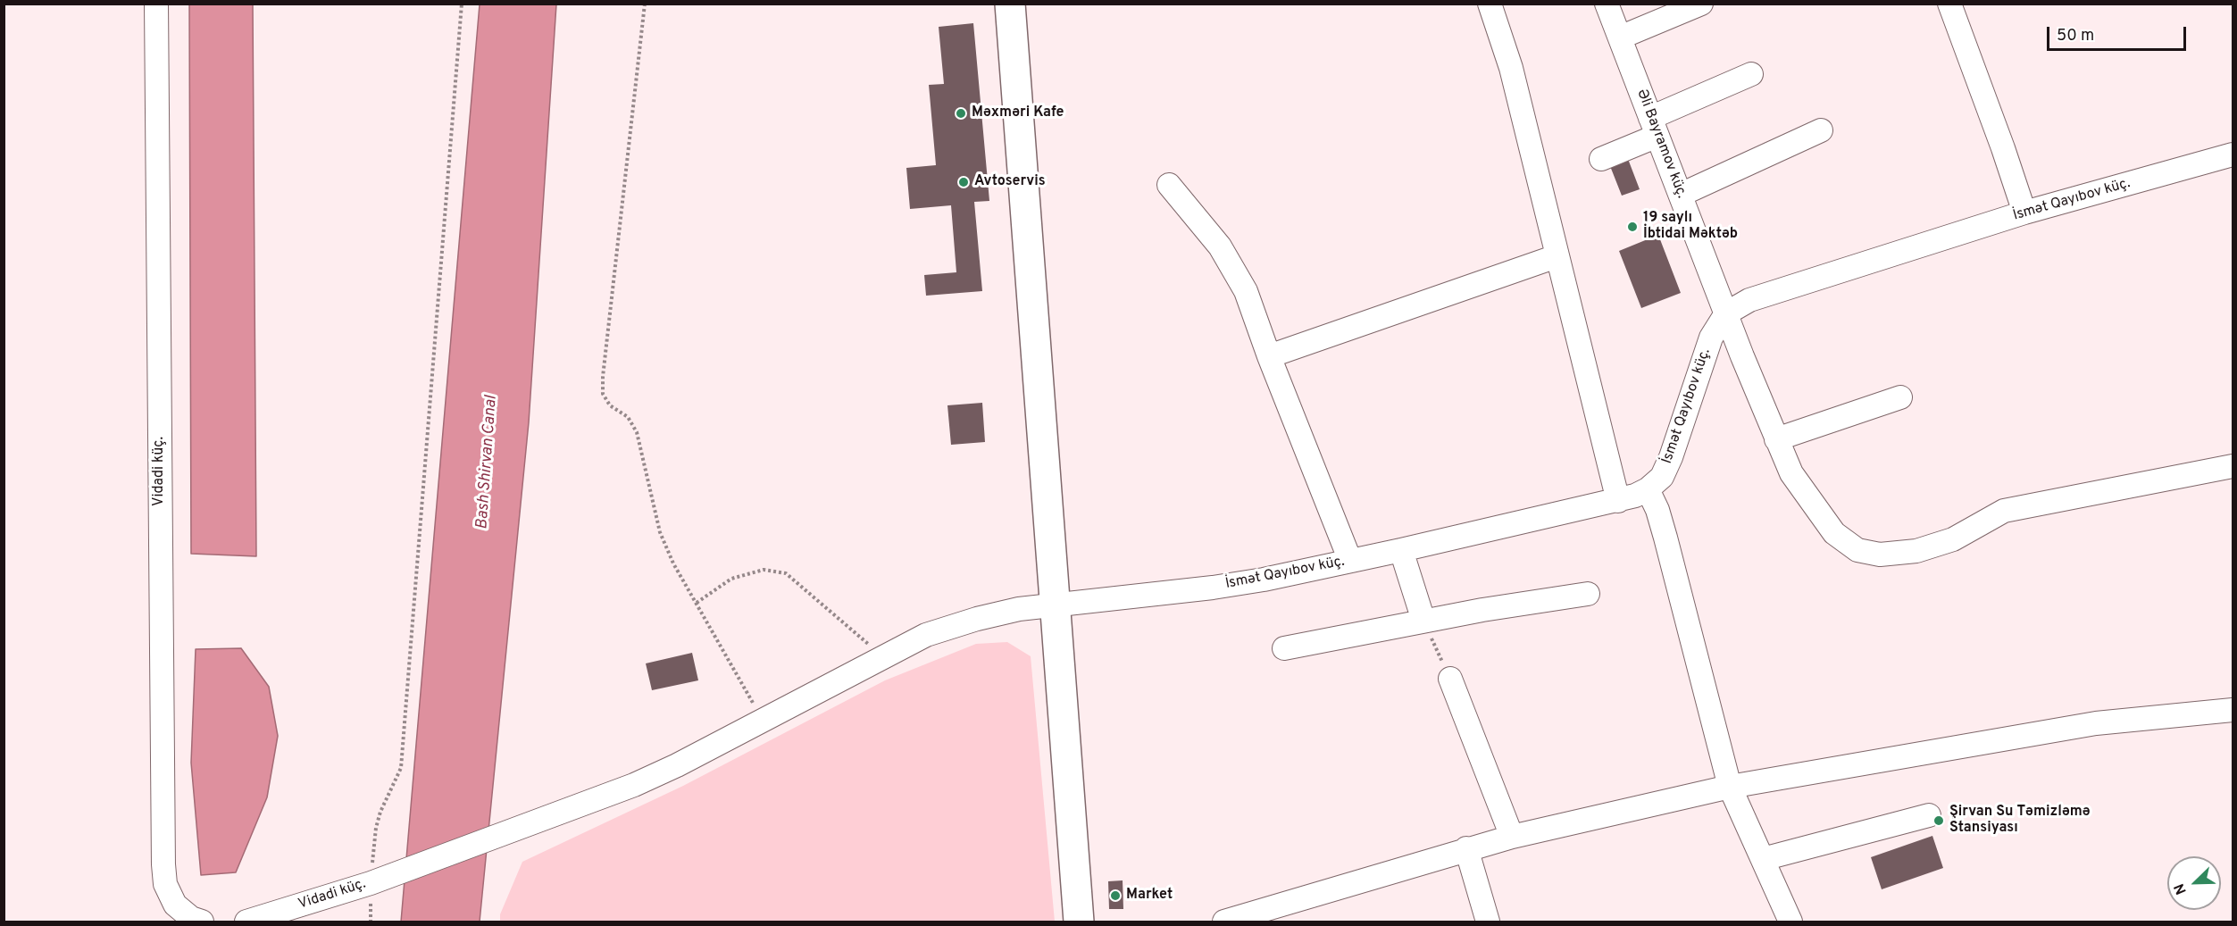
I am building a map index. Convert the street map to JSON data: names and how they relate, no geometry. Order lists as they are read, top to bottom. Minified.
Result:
{"streets":{"street":["Əli Bayramov küç.","İsmət Qayıbov küç.","Vidadi küç."]},"crossings":[["Əli Bayramov küç.","İsmət Qayıbov küç."],["İsmət Qayıbov küç.","Vidadi küç."]],"water":["Bash Shirvan Canal"],"places":["Məxməri Kafe","Avtoservis","19 saylı İbtidai Məktəb","Şirvan Su Təmizləmə Stansiyası","Market"],"scale_bar":"50 m","north":"bottom left"}
